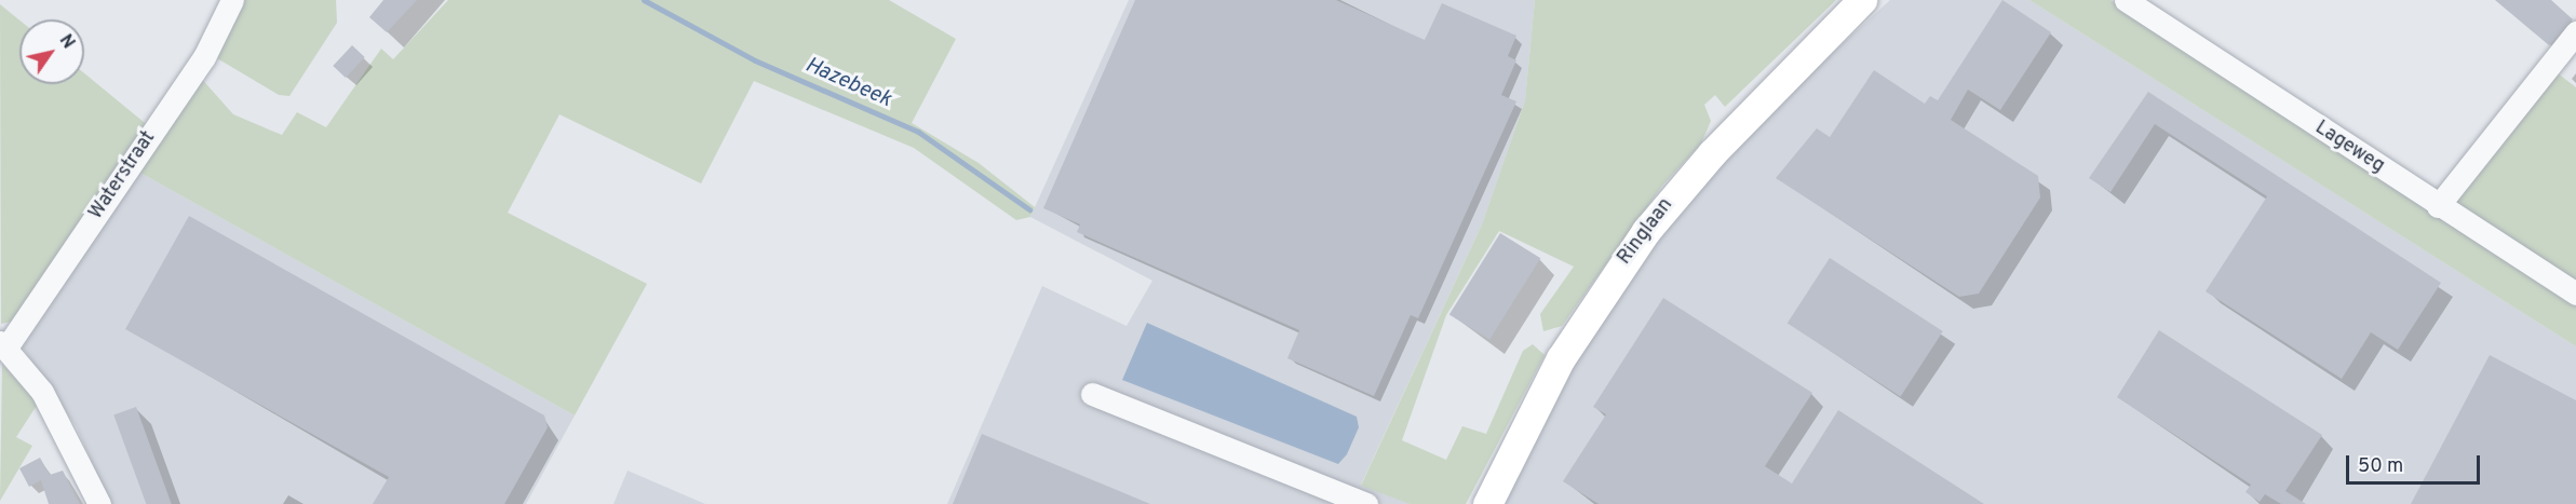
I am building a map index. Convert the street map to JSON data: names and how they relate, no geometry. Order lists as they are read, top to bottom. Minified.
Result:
{"streets":{"main road":["Ringlaan"],"street":["Lageweg","Waterstraat"]},"water":["Hazebeek"],"scale_bar":"50 m","north":"top right"}
